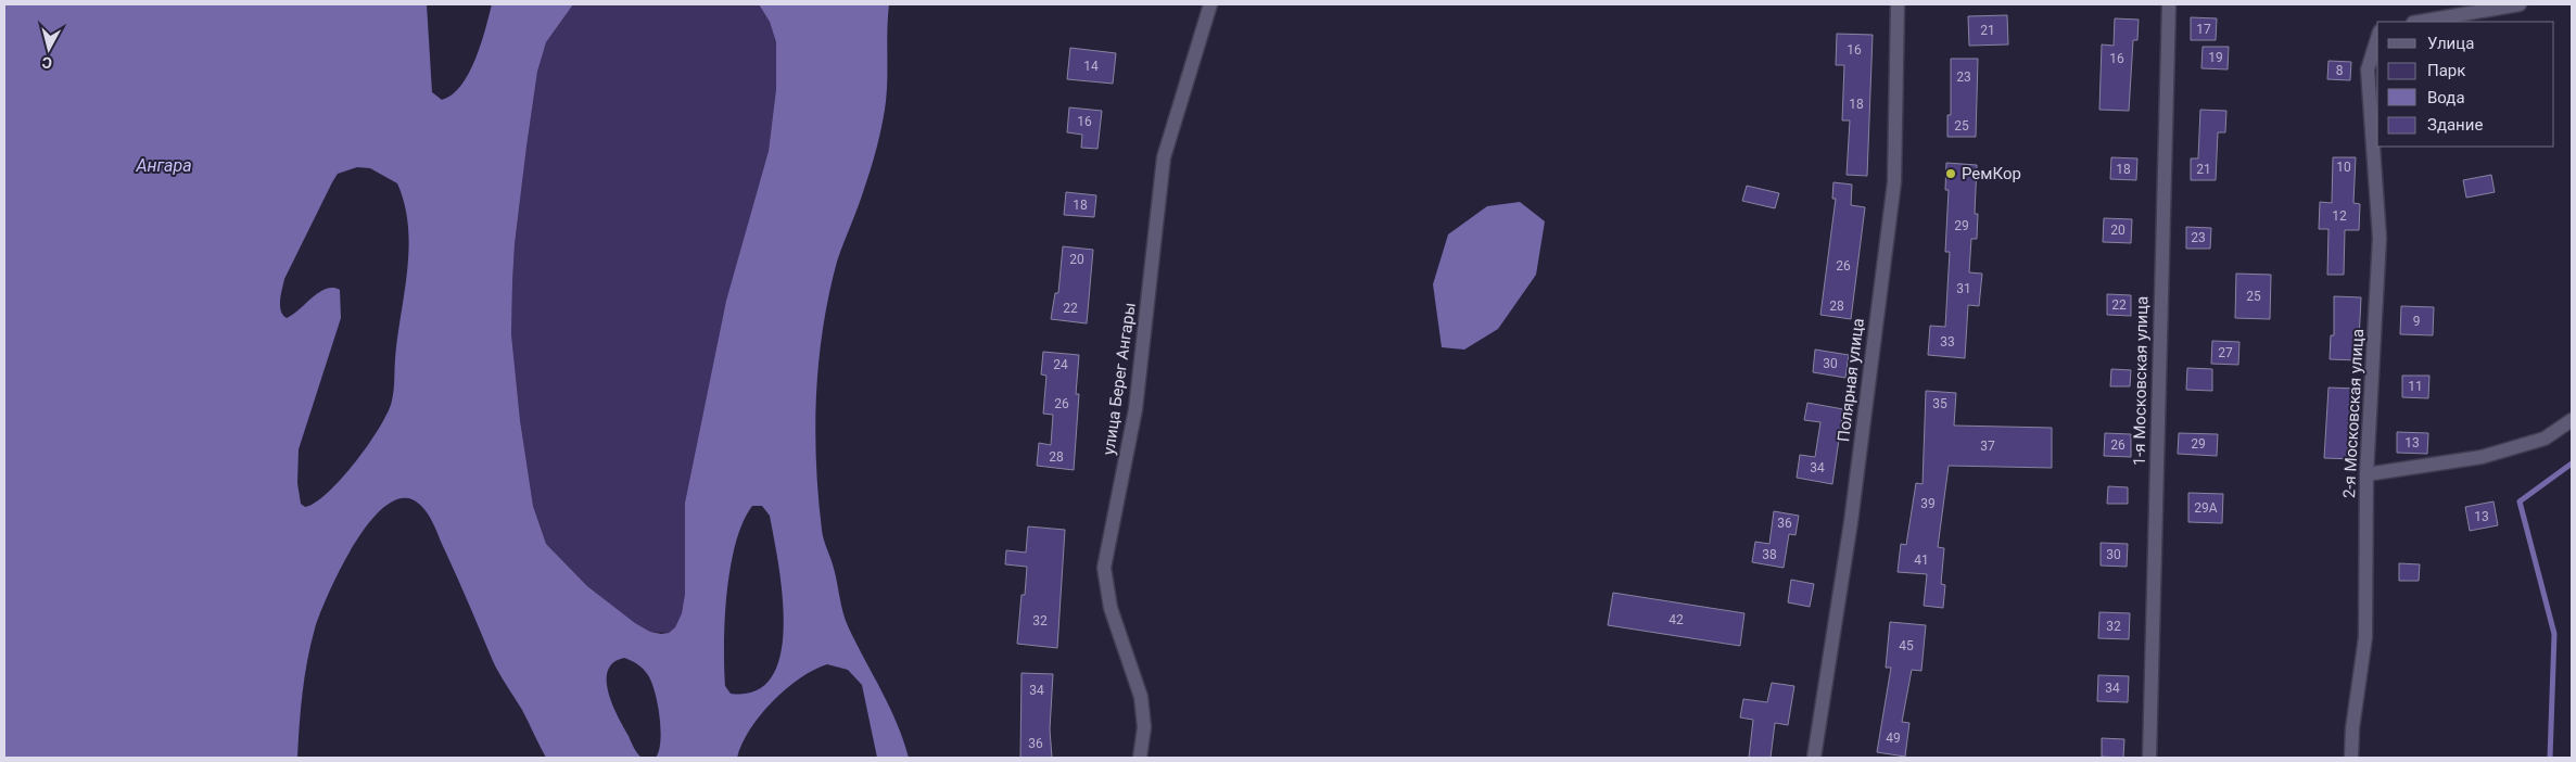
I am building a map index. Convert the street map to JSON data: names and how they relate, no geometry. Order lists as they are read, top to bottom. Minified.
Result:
{"streets":{"street":["улица Берег Ангары","Полярная улица","1-я Московская улица","2-я Московская улица"]},"water":["Ангара"],"places":["РемКор"],"house_numbers":["17","21","16","19","16","14","8","23","18","16","25","10","18","21","18","12","29","20","23","20","26","31","25","22","28","22","9","33","27","30","24","11","26","35","13","29","26","37","28","34","39","29А","13","36","38","30","41","42","32","32","45","34","34","49","36"],"legend":["Улица","Парк","Вода","Здание"],"north":"bottom"}
